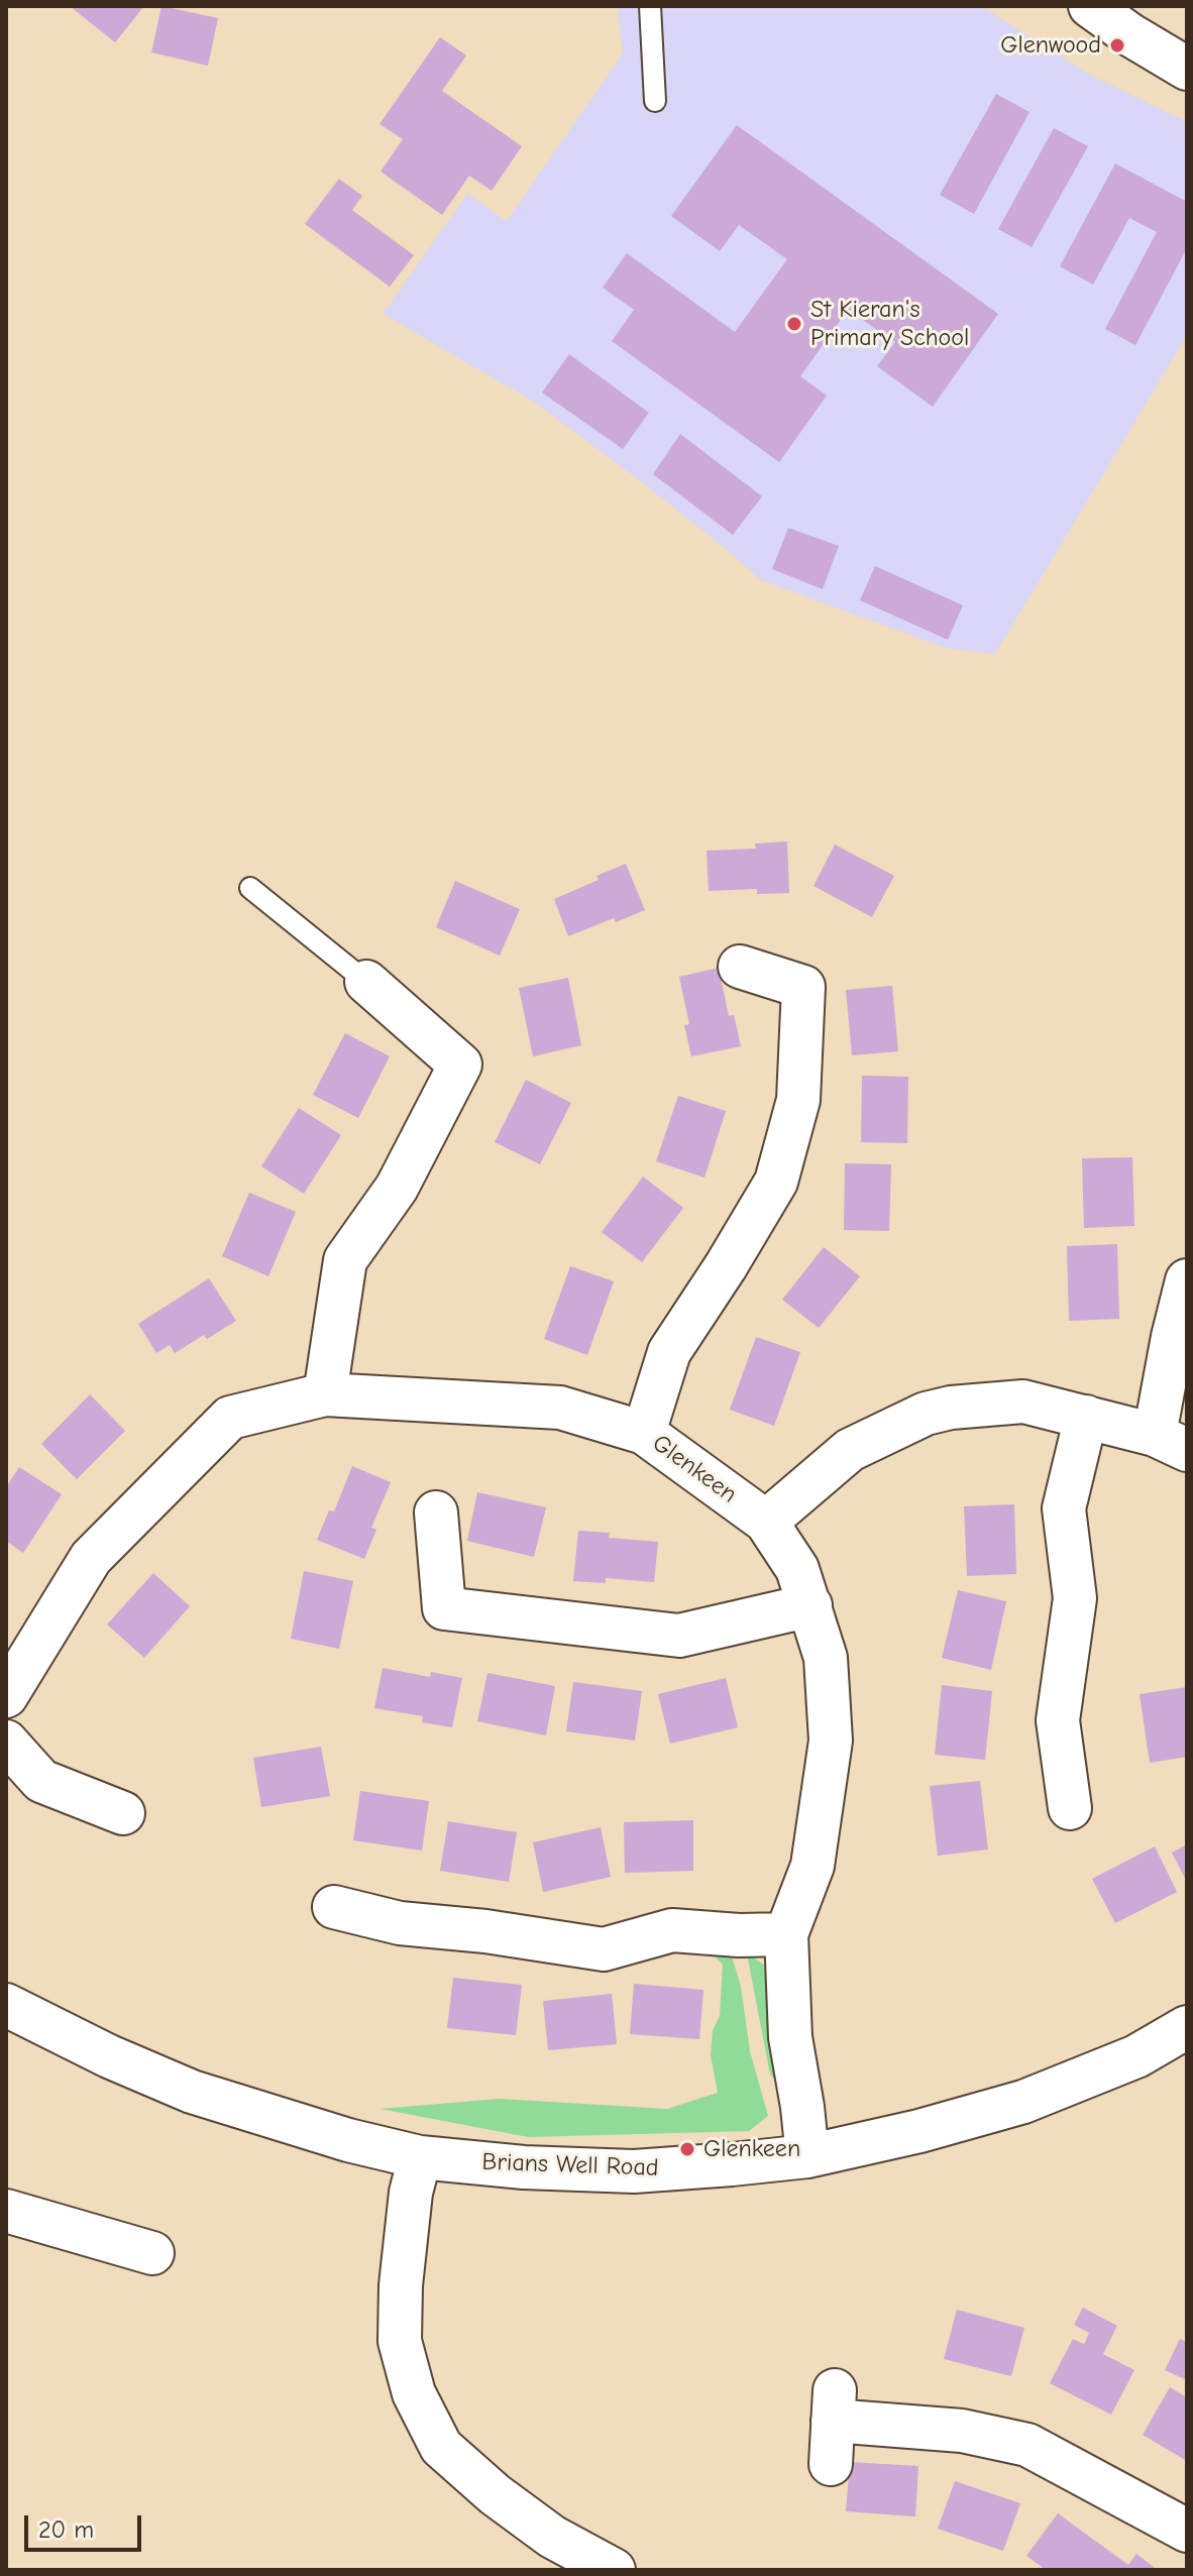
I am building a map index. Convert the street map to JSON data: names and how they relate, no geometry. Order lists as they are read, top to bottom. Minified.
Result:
{"streets":{"street":["Glenkeen","Brians Well Road"]},"crossings":[["Glenkeen","Brians Well Road"]],"places":["Glenwood","St Kieran's Primary School","Glenkeen"],"scale_bar":"20 m"}
